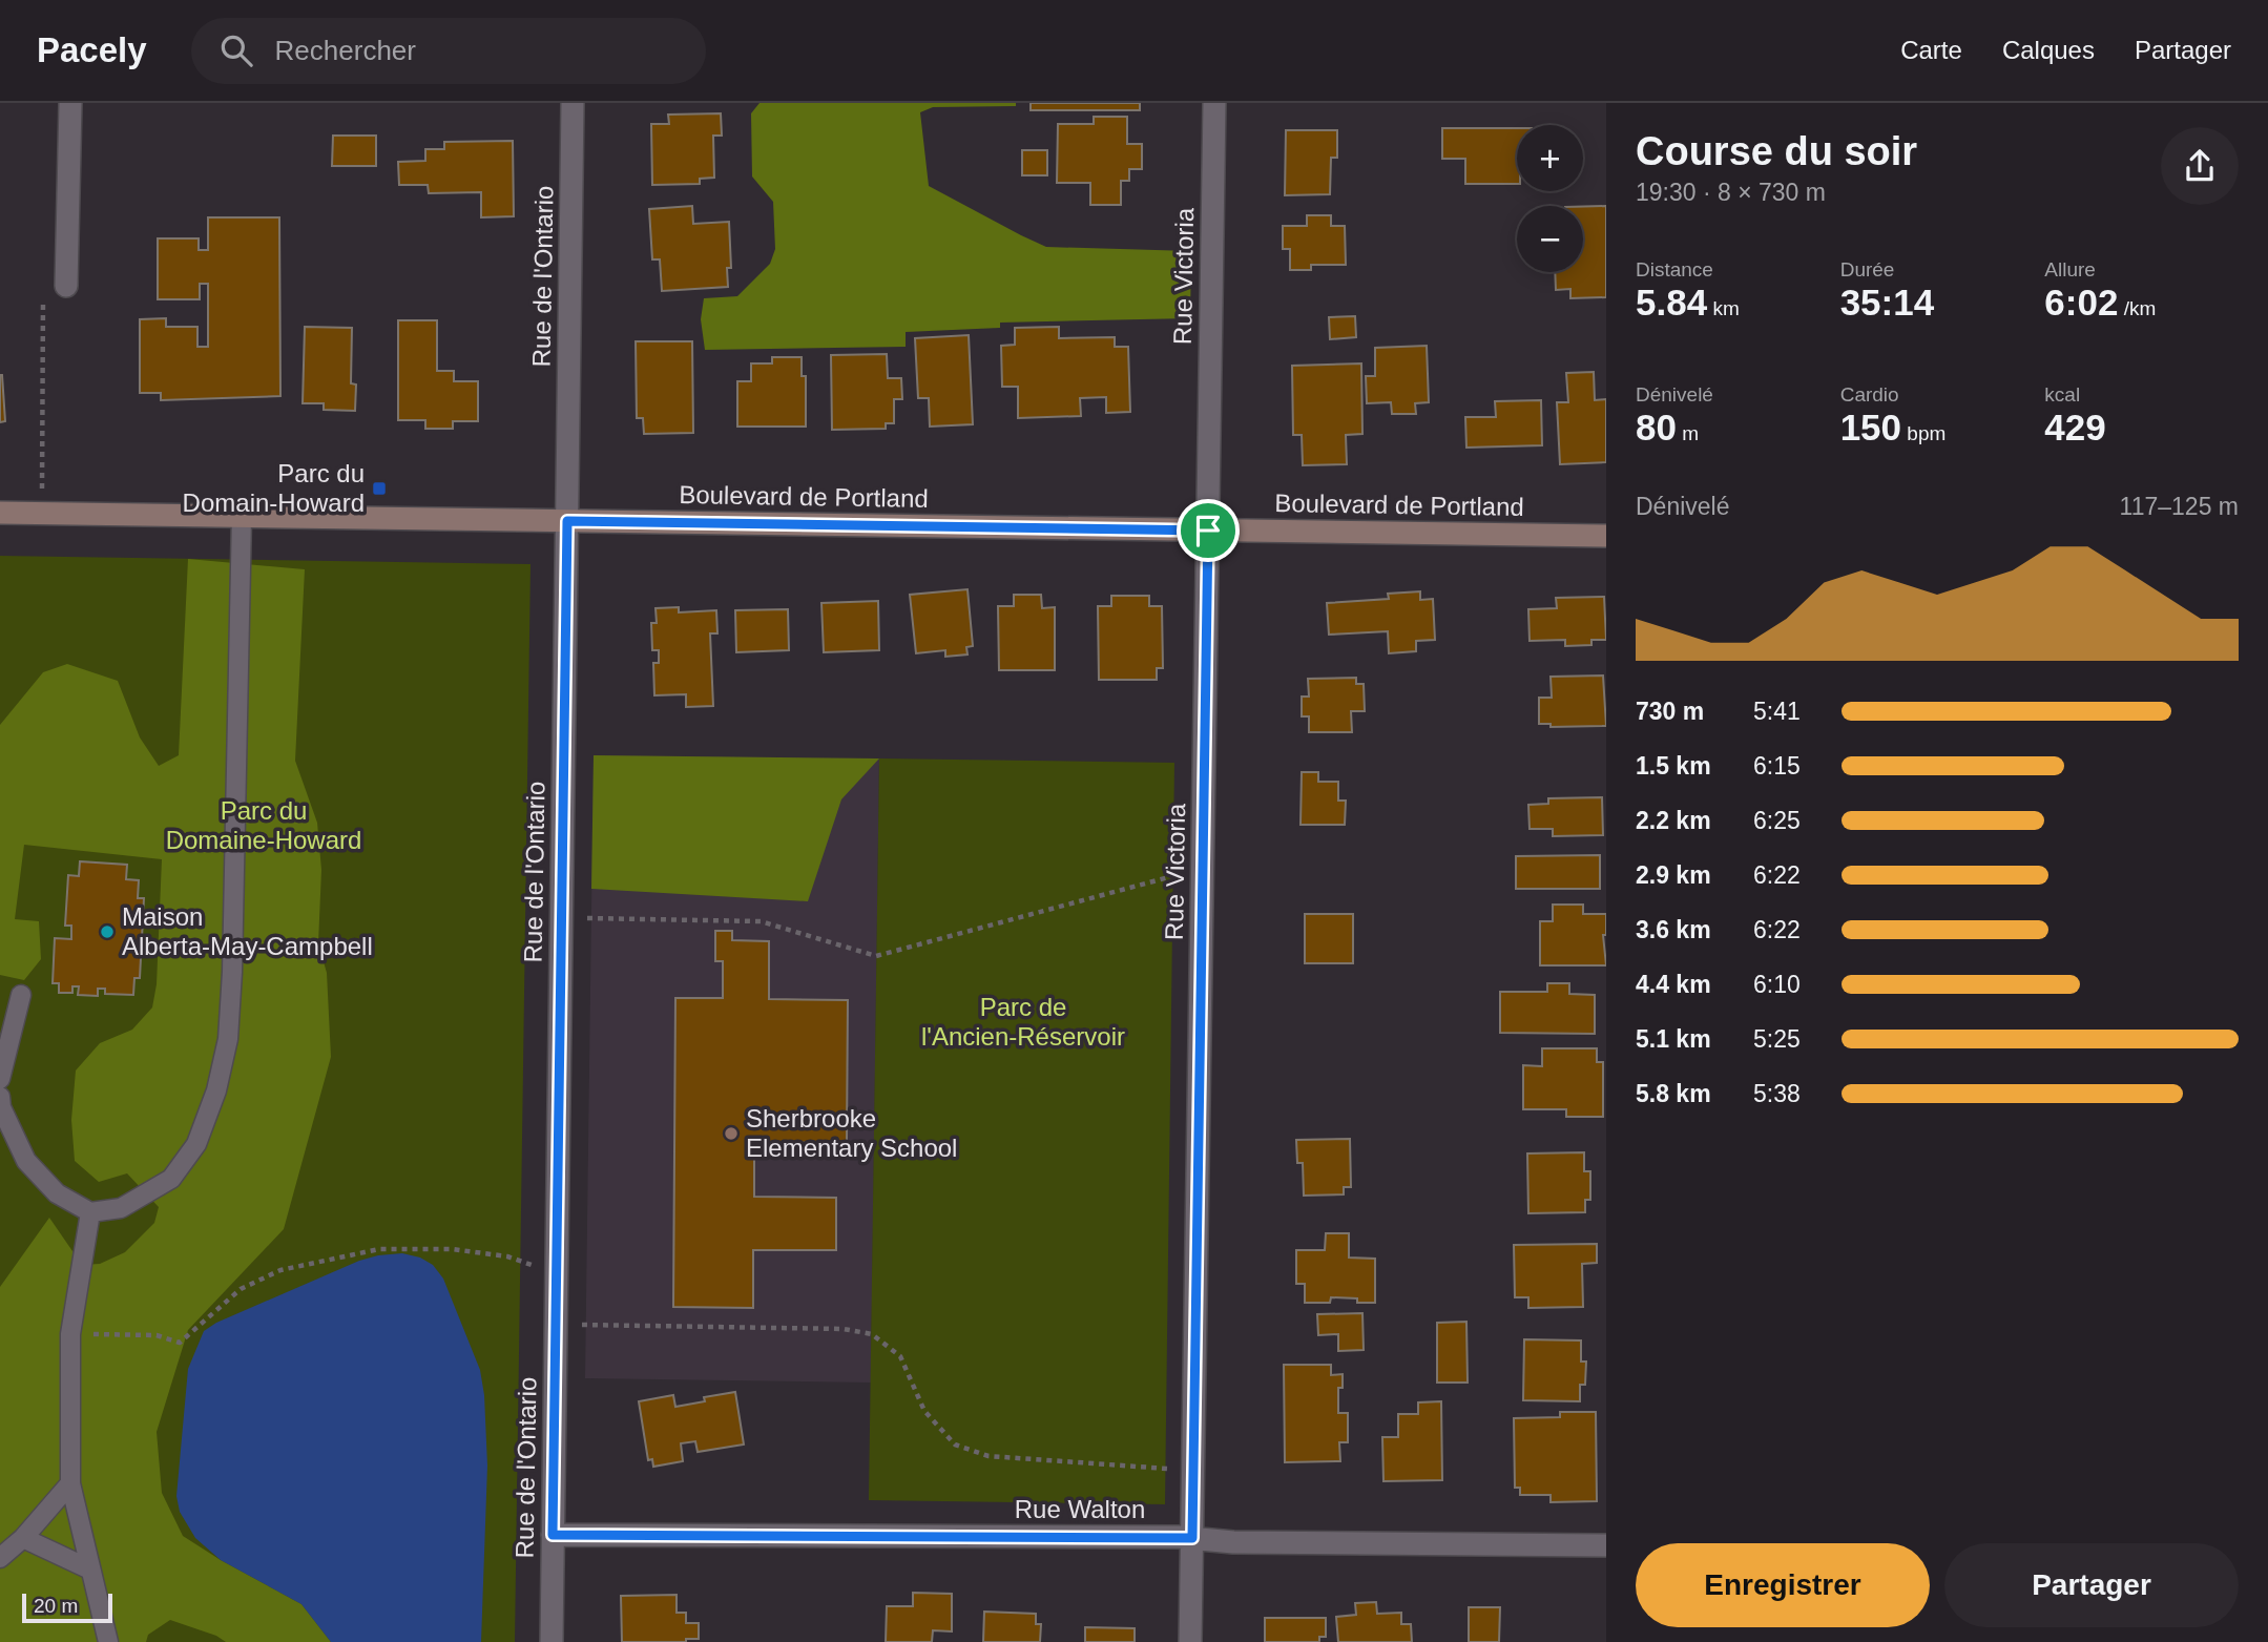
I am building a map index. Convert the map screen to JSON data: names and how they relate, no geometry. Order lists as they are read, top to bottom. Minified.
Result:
{"streets":{"main road":["Boulevard de Portland"],"street":["Rue de l'Ontario","Rue Victoria","Rue Walton"]},"crossings":[["Rue de l'Ontario","Boulevard de Portland"],["Rue de l'Ontario","Rue Walton"],["Rue Victoria","Boulevard de Portland"],["Rue Victoria","Rue Walton"]],"parks":["Parc du Domaine-Howard","Parc de l'Ancien-Réservoir"],"places":{"transit":["Parc du Domain-Howard"],"other":["Maison Alberta-May-Campbell","Sherbrooke Elementary School"]},"scale_bar":"20 m","page":{"header":"Pacely","search":"Rechercher","nav":["Carte","Calques","Partager"],"heading":["Course du soir","19:30 · 8 × 730 m"],"map_buttons":["+","−"],"stats":[["Distance","5.84 km"],["Durée","35:14"],["Allure","6:02 /km"],["Dénivelé","80 m"],["Cardio","150 bpm"],["kcal","429"]],"chart":["Dénivelé","117–125 m"],"list":[{"name":"730 m","note":"5:41"},{"name":"1.5 km","note":"6:15"},{"name":"2.2 km","note":"6:25"},{"name":"2.9 km","note":"6:22"},{"name":"3.6 km","note":"6:22"},{"name":"4.4 km","note":"6:10"},{"name":"5.1 km","note":"5:25"},{"name":"5.8 km","note":"5:38"}],"buttons":["Enregistrer","Partager"],"scale":"20 m"}}
